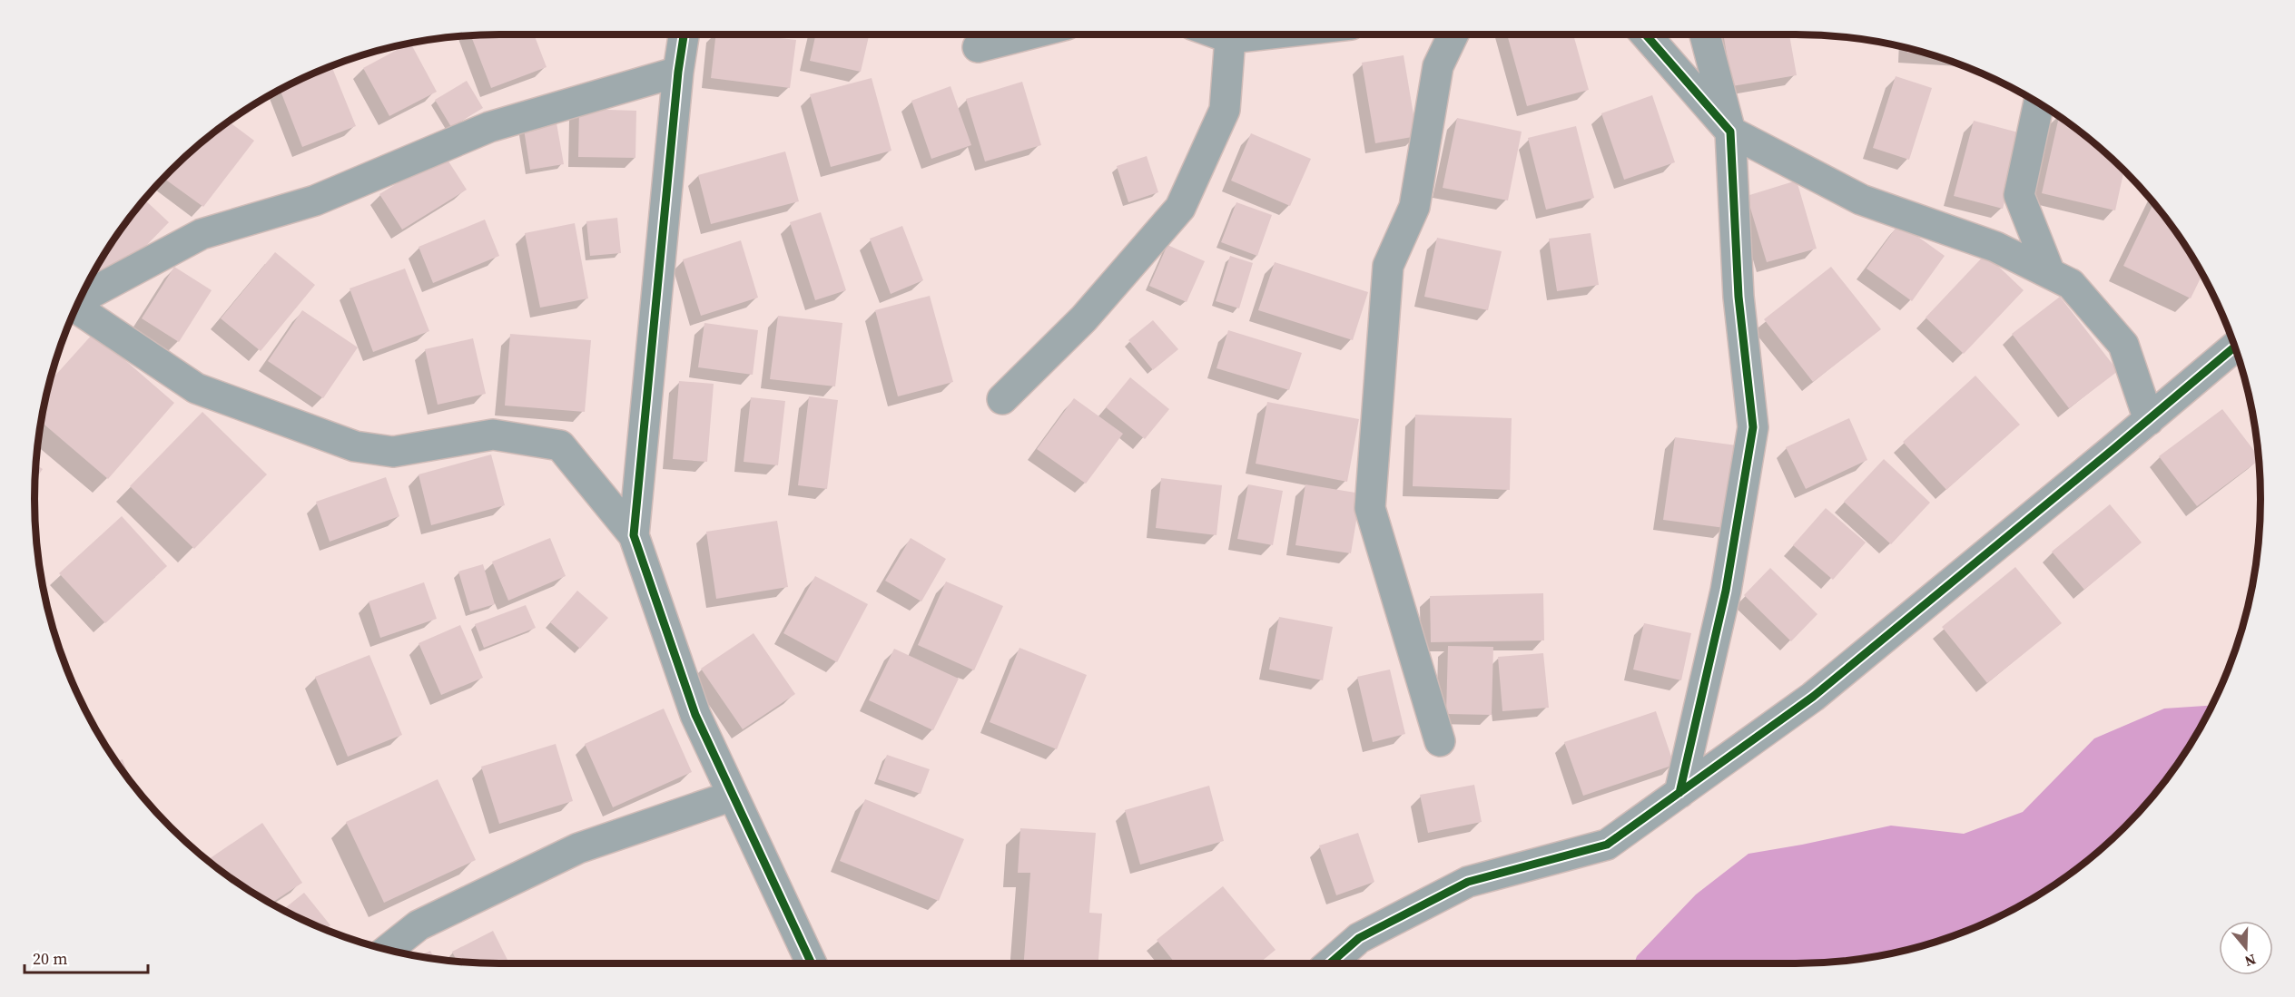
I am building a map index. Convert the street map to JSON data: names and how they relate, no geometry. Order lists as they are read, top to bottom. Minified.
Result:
{"scale_bar":"20 m","north":"bottom"}
